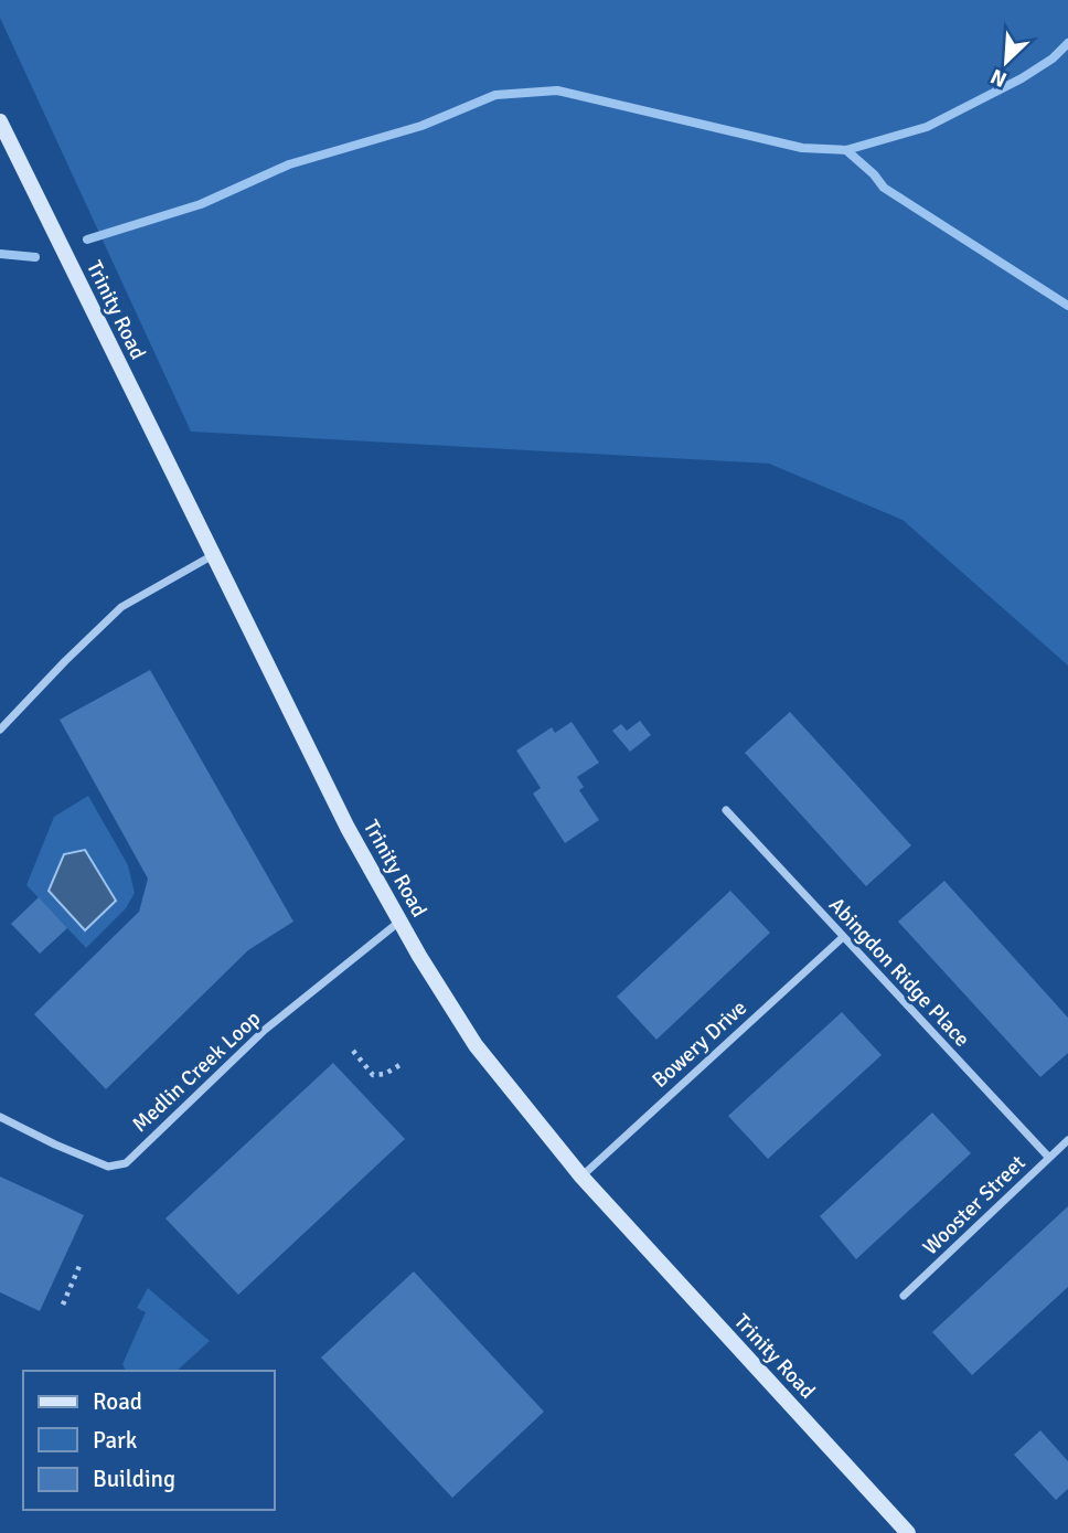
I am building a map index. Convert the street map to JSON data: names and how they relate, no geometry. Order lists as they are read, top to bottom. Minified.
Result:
{"streets":{"main road":["Trinity Road"],"street":["Abingdon Ridge Place","Bowery Drive","Medlin Creek Loop","Wooster Street"]},"crossings":[["Trinity Road","Bowery Drive"],["Trinity Road","Medlin Creek Loop"],["Abingdon Ridge Place","Bowery Drive"],["Abingdon Ridge Place","Wooster Street"]],"legend":["Road","Park","Building"],"north":"bottom left"}
